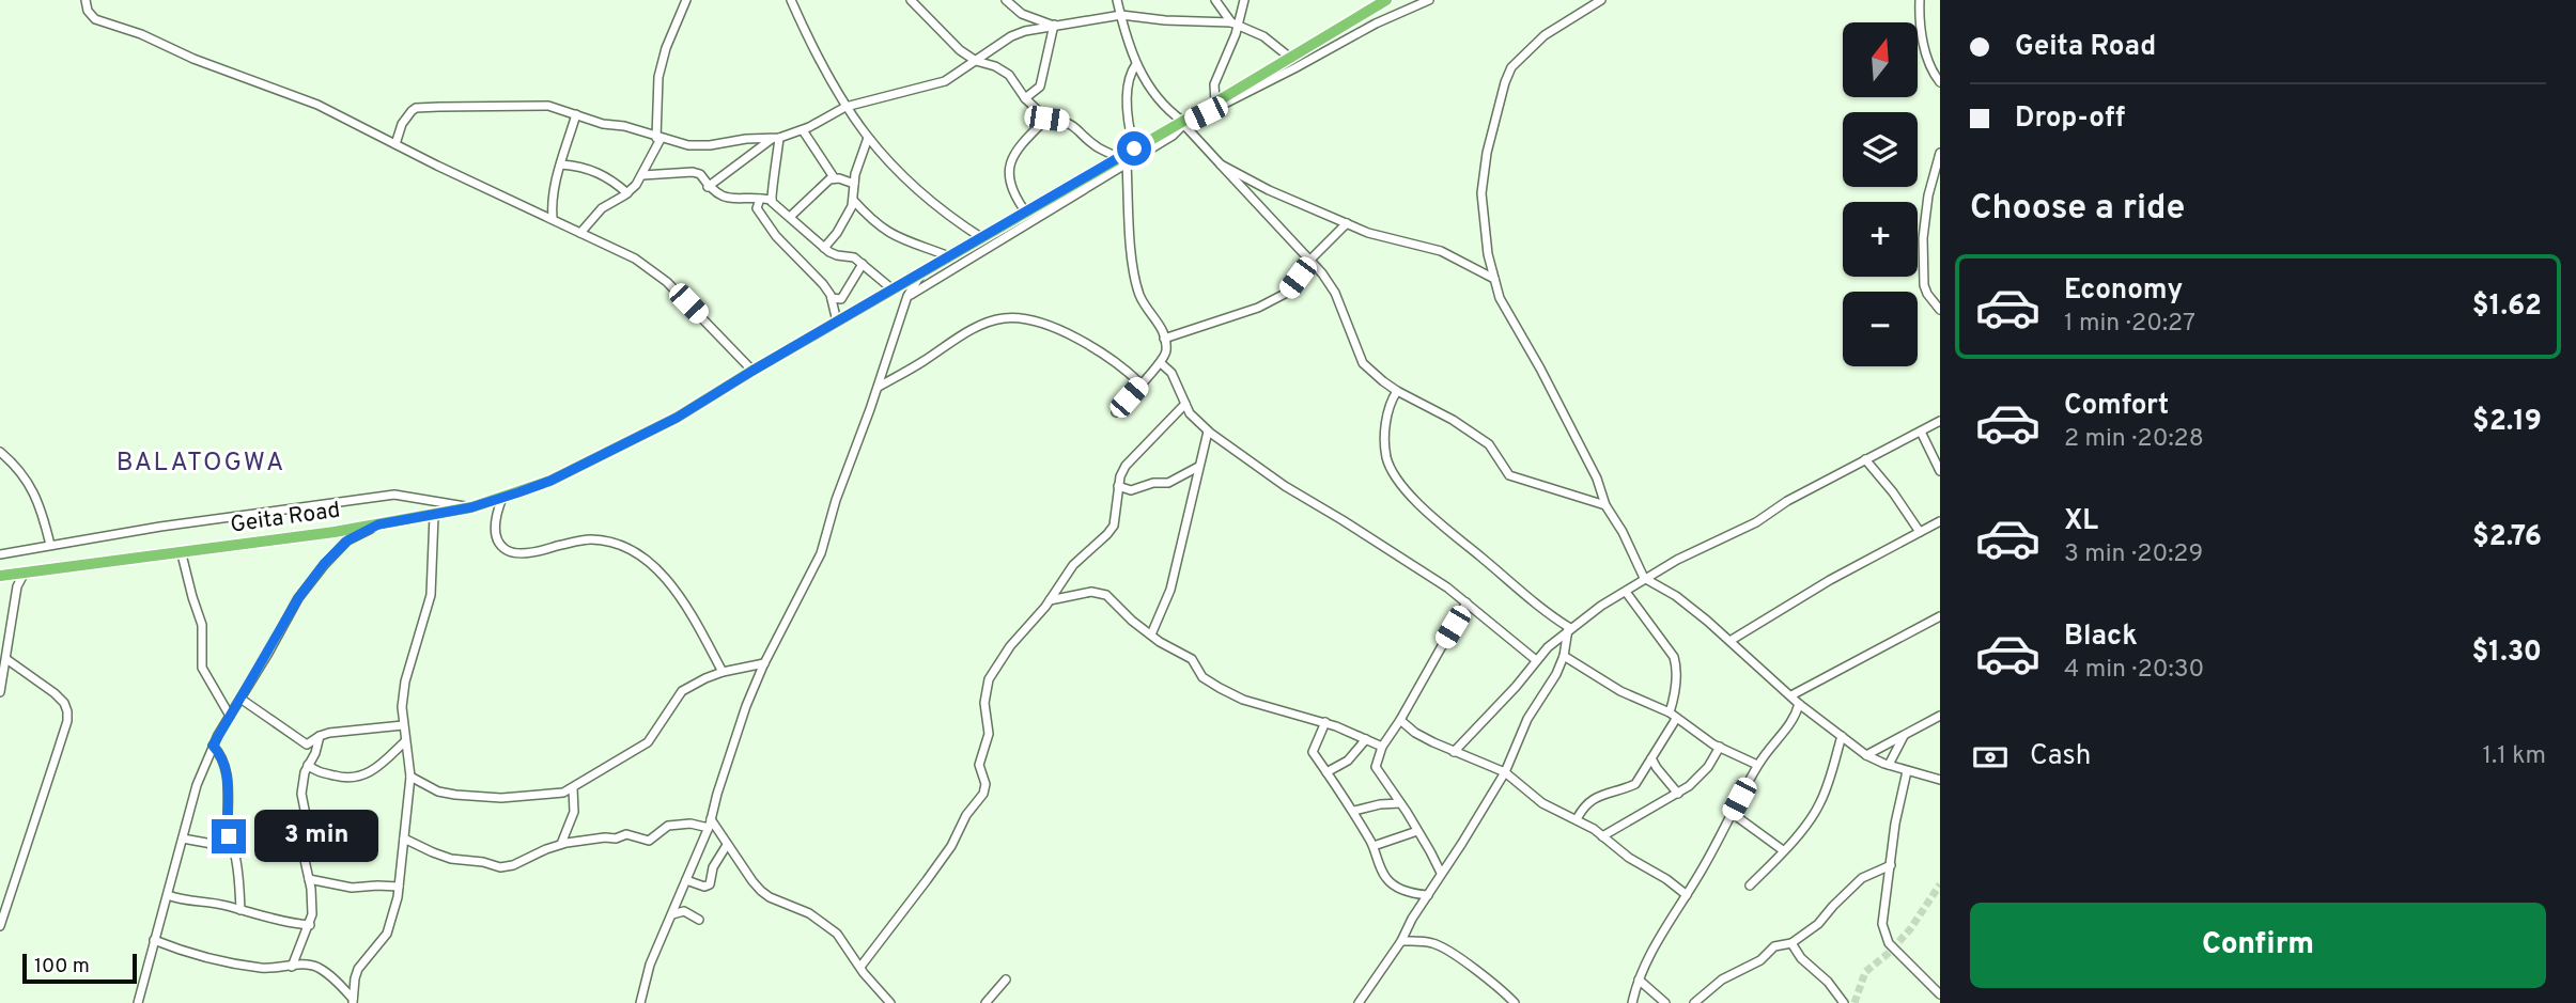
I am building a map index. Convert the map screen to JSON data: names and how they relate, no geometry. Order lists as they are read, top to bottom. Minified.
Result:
{"streets":{"highway":["Geita Road"]},"districts":["BALATOGWA"],"scale_bar":"100 m","north":"top","page":{"banner":["Geita Road","Drop-off"],"map_buttons":["+","−"],"heading":"Choose a ride","list":[{"name":"Economy","note":"1 min · 20:27","value":"$1.62"},{"name":"Comfort","note":"2 min · 20:28","value":"$2.19"},{"name":"XL","note":"3 min · 20:29","value":"$2.76"},{"name":"Black","note":"4 min · 20:30","value":"$1.30"}],"pay":["Cash","1.1 km"],"bubble":"3 min","buttons":"Confirm","scale":"100 m"}}
